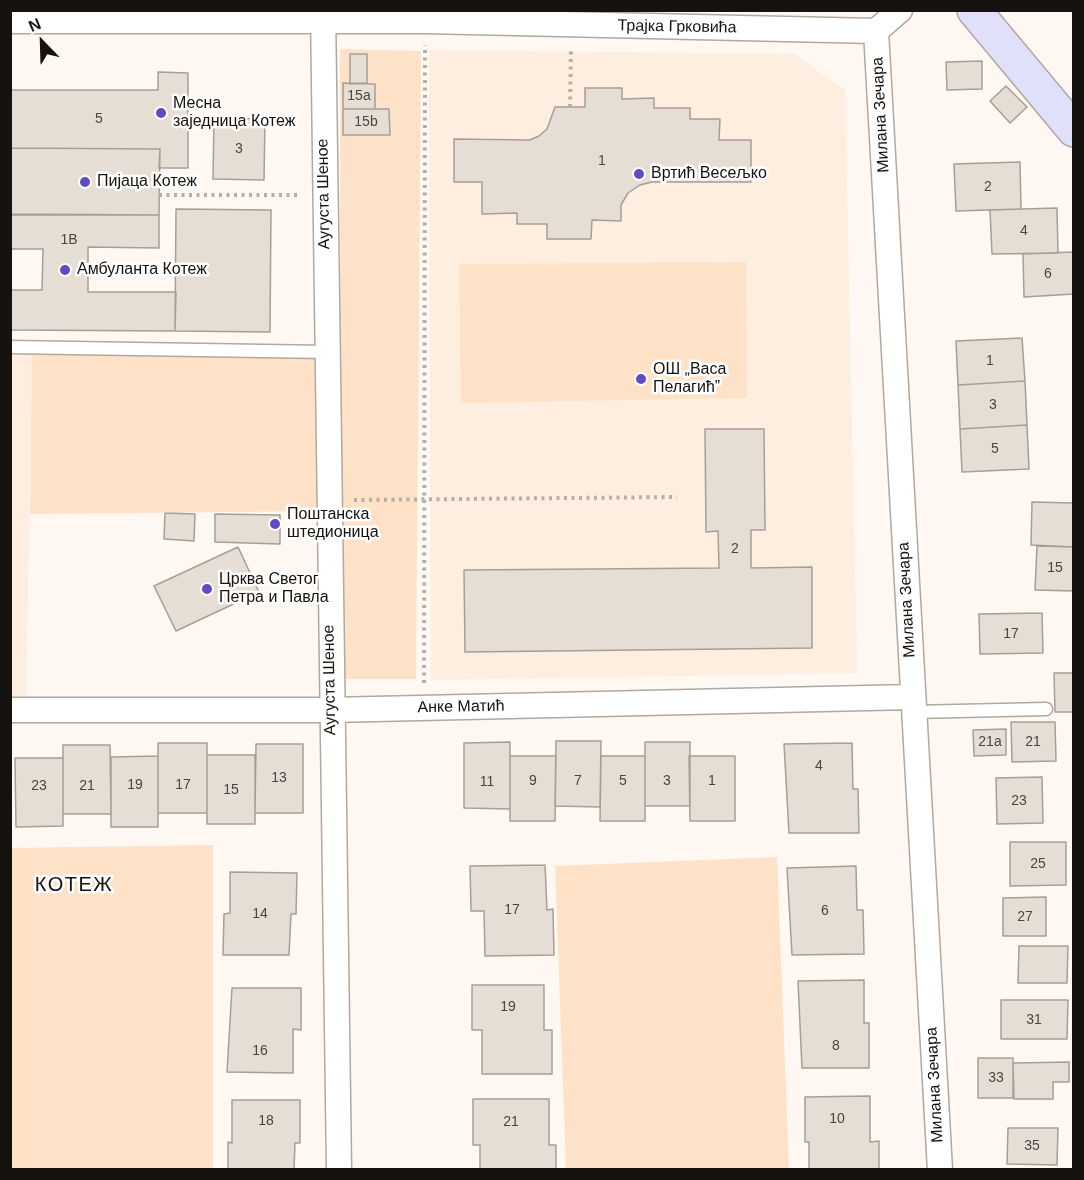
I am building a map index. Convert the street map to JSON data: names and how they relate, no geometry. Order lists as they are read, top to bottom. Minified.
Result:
{"streets":{"street":["Трајка Грковића","Милана Зечара","Аугуста Шеное","Анке Матић"]},"crossings":[["Трајка Грковића","Милана Зечара"],["Трајка Грковића","Аугуста Шеное"],["Милана Зечара","Анке Матић"],["Аугуста Шеное","Анке Матић"]],"districts":["КОТЕЖ"],"places":["Месна заједница Котеж","Вртић Весељко","Пијаца Котеж","Амбуланта Котеж","ОШ „Васа Пелагић”","Поштанска штедионица","Црква Светог Петра и Павла"],"house_numbers":["15a","5","15b","3","1","2","4","1B","6","1","3","5","2","15","17","21a","21","4","13","9","7","5","3","1","11","19","17","23","21","15","23","25","17","6","14","27","19","31","8","16","33","10","18","21","35"],"north":"top left"}
